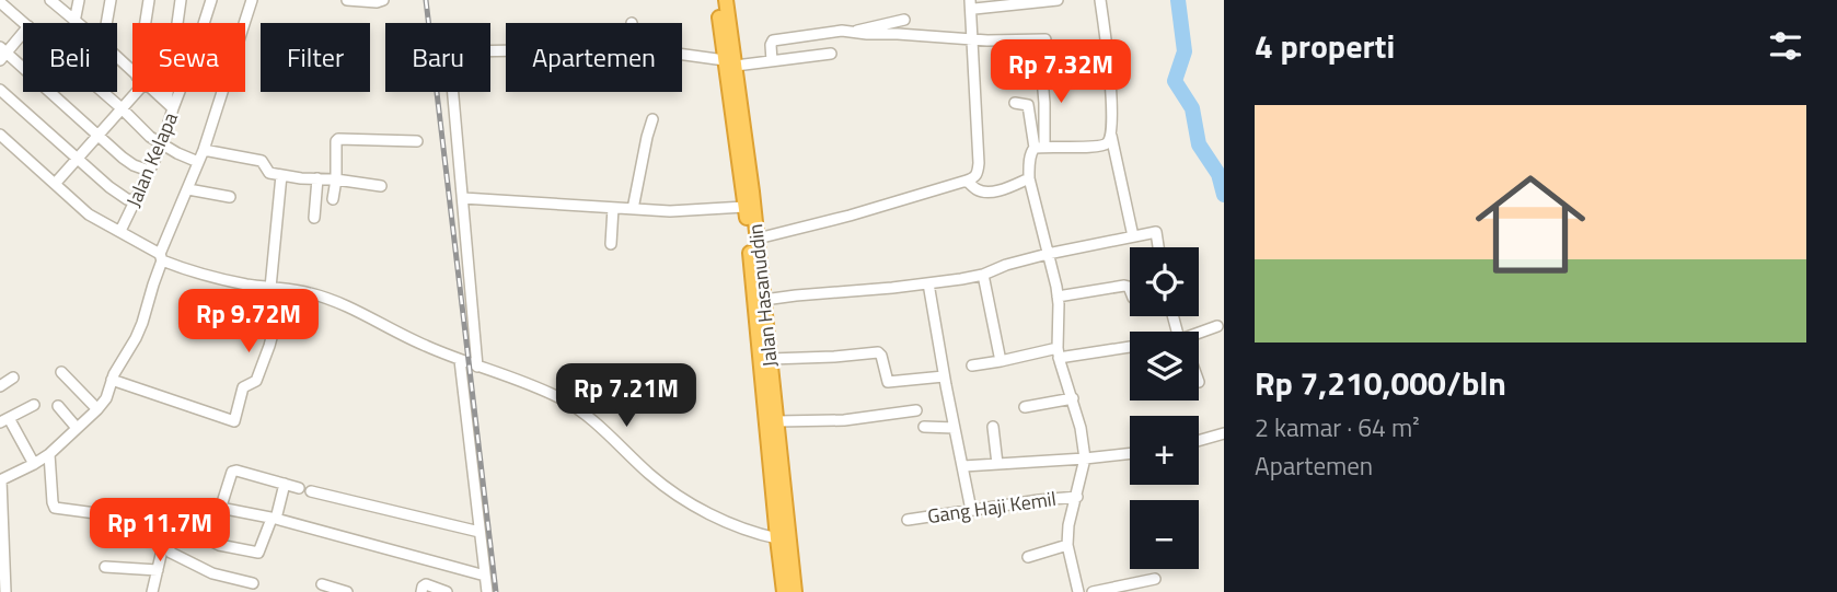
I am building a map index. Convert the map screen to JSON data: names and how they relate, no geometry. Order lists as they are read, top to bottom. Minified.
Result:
{"streets":{"highway":["Jalan Hasanuddin"],"street":["Jalan Kelapa","Gang Haji Kemil"]},"page":{"heading":"4 properti","chip":["Beli","Sewa","Filter","Baru","Apartemen"],"price":["Rp 7.32M","Rp 9.72M","Rp 7.21M","Rp 11.7M"],"list":[{"name":"Rp 7,210,000/bln","note":"2 kamar · 64 m² · Apartemen"}],"map_buttons":["+","−"]}}
